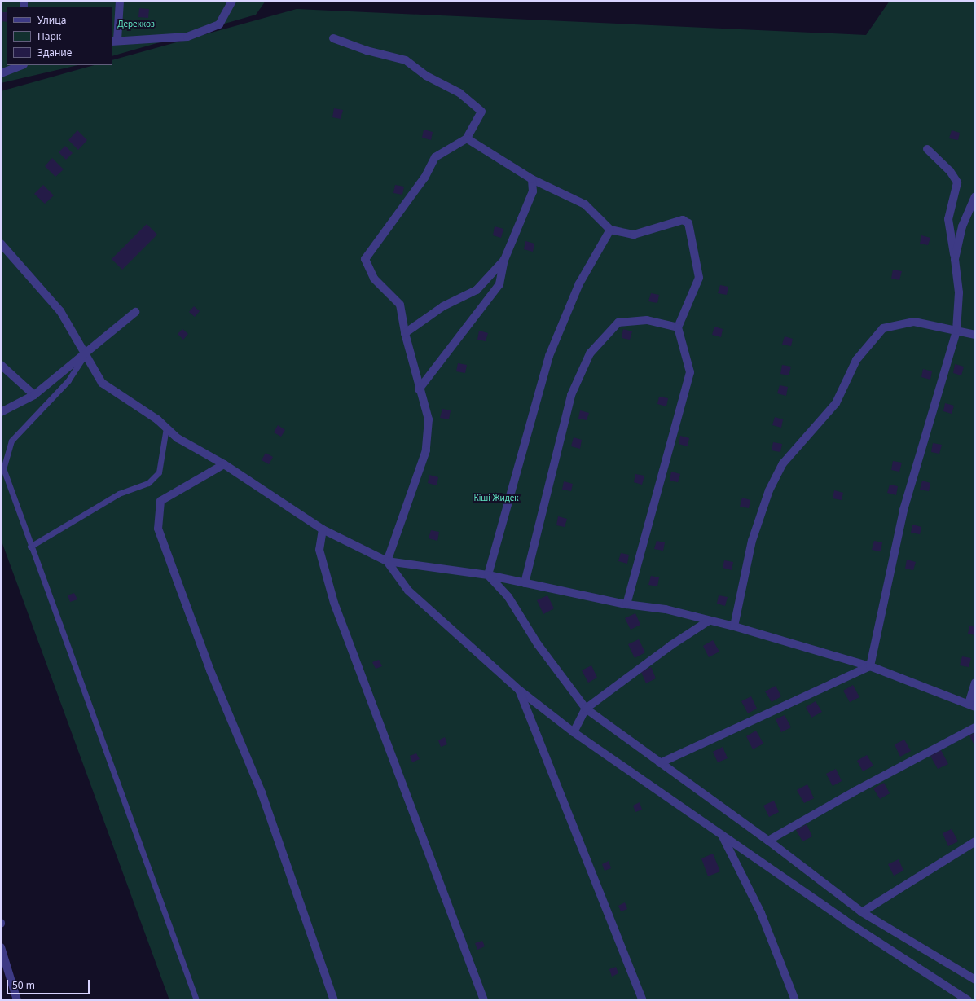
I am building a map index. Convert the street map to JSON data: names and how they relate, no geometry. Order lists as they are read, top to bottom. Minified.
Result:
{"parks":["Дереккөз","Кіші Жидек"],"legend":["Улица","Парк","Здание"],"scale_bar":"50 m"}
